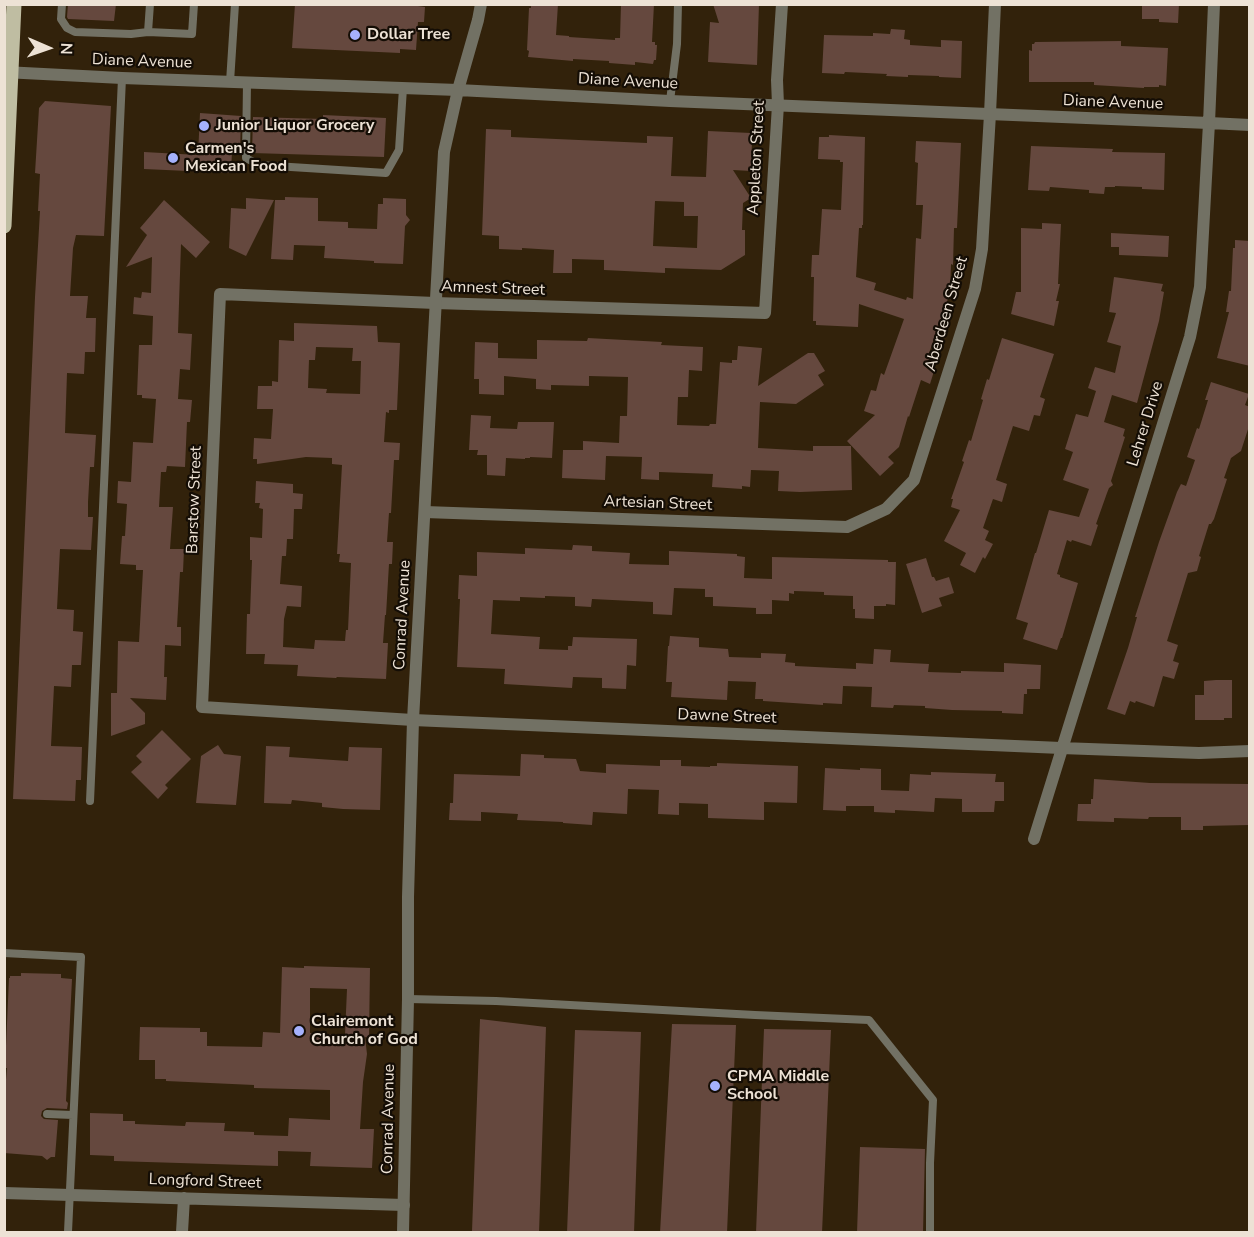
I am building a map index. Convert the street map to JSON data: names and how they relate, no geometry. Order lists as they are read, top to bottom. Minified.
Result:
{"streets":{"street":["Diane Avenue","Appleton Street","Amnest Street","Aberdeen Street","Lehrer Drive","Barstow Street","Artesian Street","Conrad Avenue","Dawne Street","Longford Street"]},"crossings":[["Diane Avenue","Appleton Street"],["Diane Avenue","Aberdeen Street"],["Diane Avenue","Lehrer Drive"],["Diane Avenue","Conrad Avenue"],["Appleton Street","Amnest Street"],["Amnest Street","Barstow Street"],["Amnest Street","Conrad Avenue"],["Aberdeen Street","Artesian Street"],["Lehrer Drive","Dawne Street"],["Barstow Street","Dawne Street"],["Artesian Street","Conrad Avenue"],["Conrad Avenue","Dawne Street"],["Conrad Avenue","Longford Street"]],"places":["Dollar Tree","Junior Liquor Grocery","Carmen's Mexican Food","Clairemont Church of God","CPMA Middle School"],"north":"right"}
